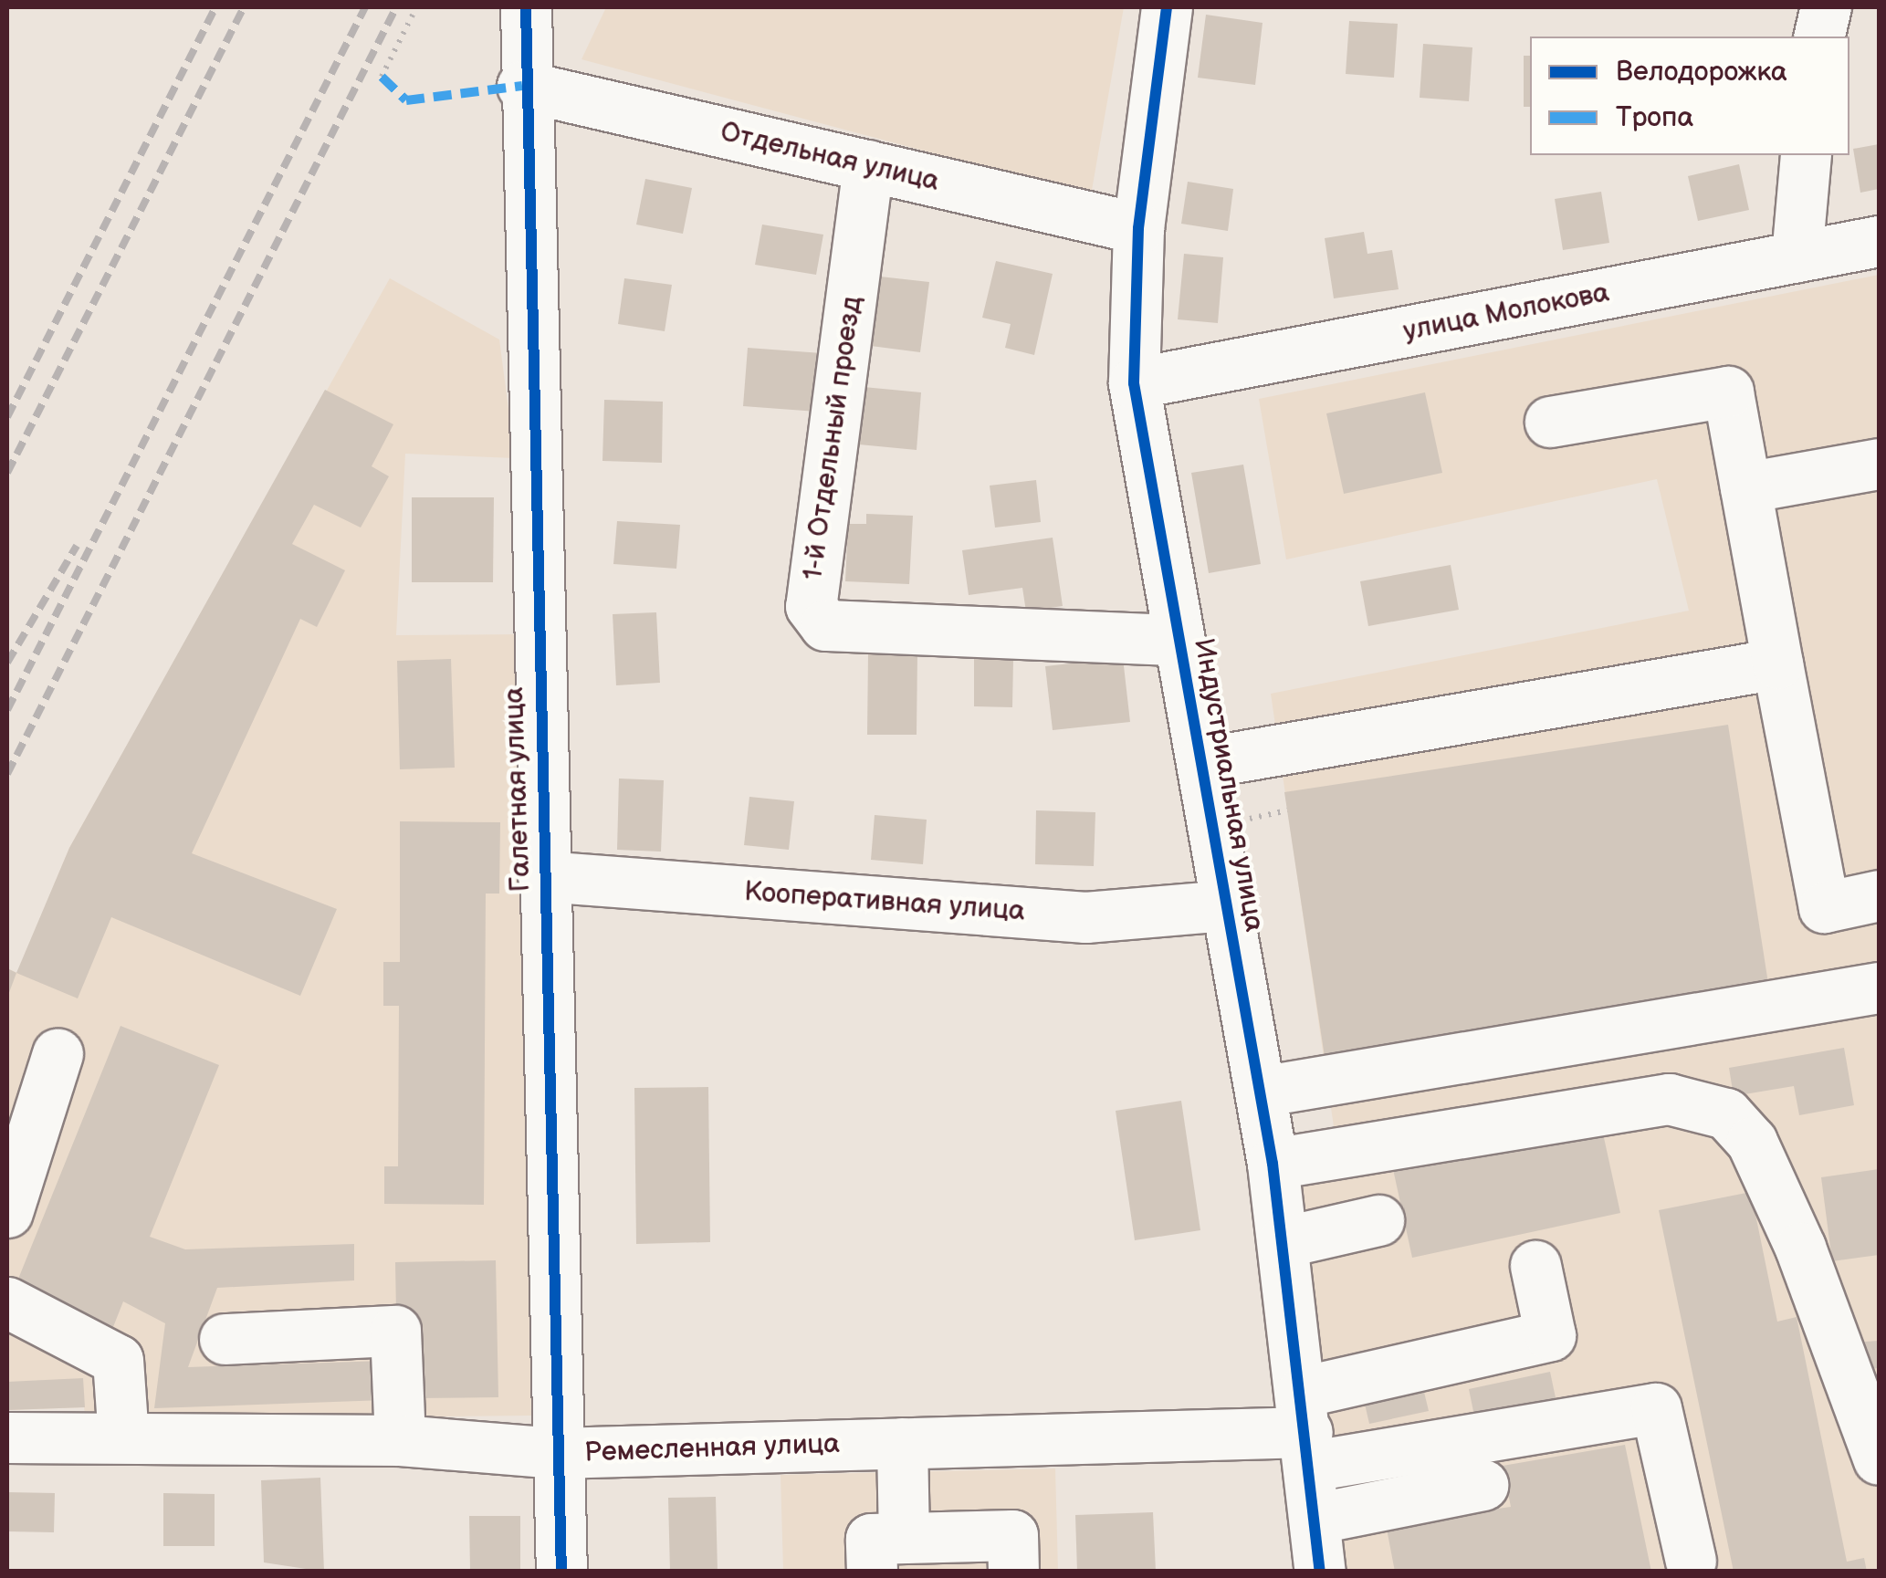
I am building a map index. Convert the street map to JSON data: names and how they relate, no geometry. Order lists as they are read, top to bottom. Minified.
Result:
{"streets":{"street":["Отдельная улица","улица Молокова","1-й Отдельный проезд","Индустриальная улица","Галетная улица","Кооперативная улица","Ремесленная улица"]},"crossings":[["Отдельная улица","1-й Отдельный проезд"],["Отдельная улица","Индустриальная улица"],["Отдельная улица","Галетная улица"],["улица Молокова","Индустриальная улица"],["1-й Отдельный проезд","Индустриальная улица"],["Индустриальная улица","Кооперативная улица"],["Индустриальная улица","Ремесленная улица"],["Галетная улица","Кооперативная улица"],["Галетная улица","Ремесленная улица"]],"legend":["Велодорожка","Тропа"]}
